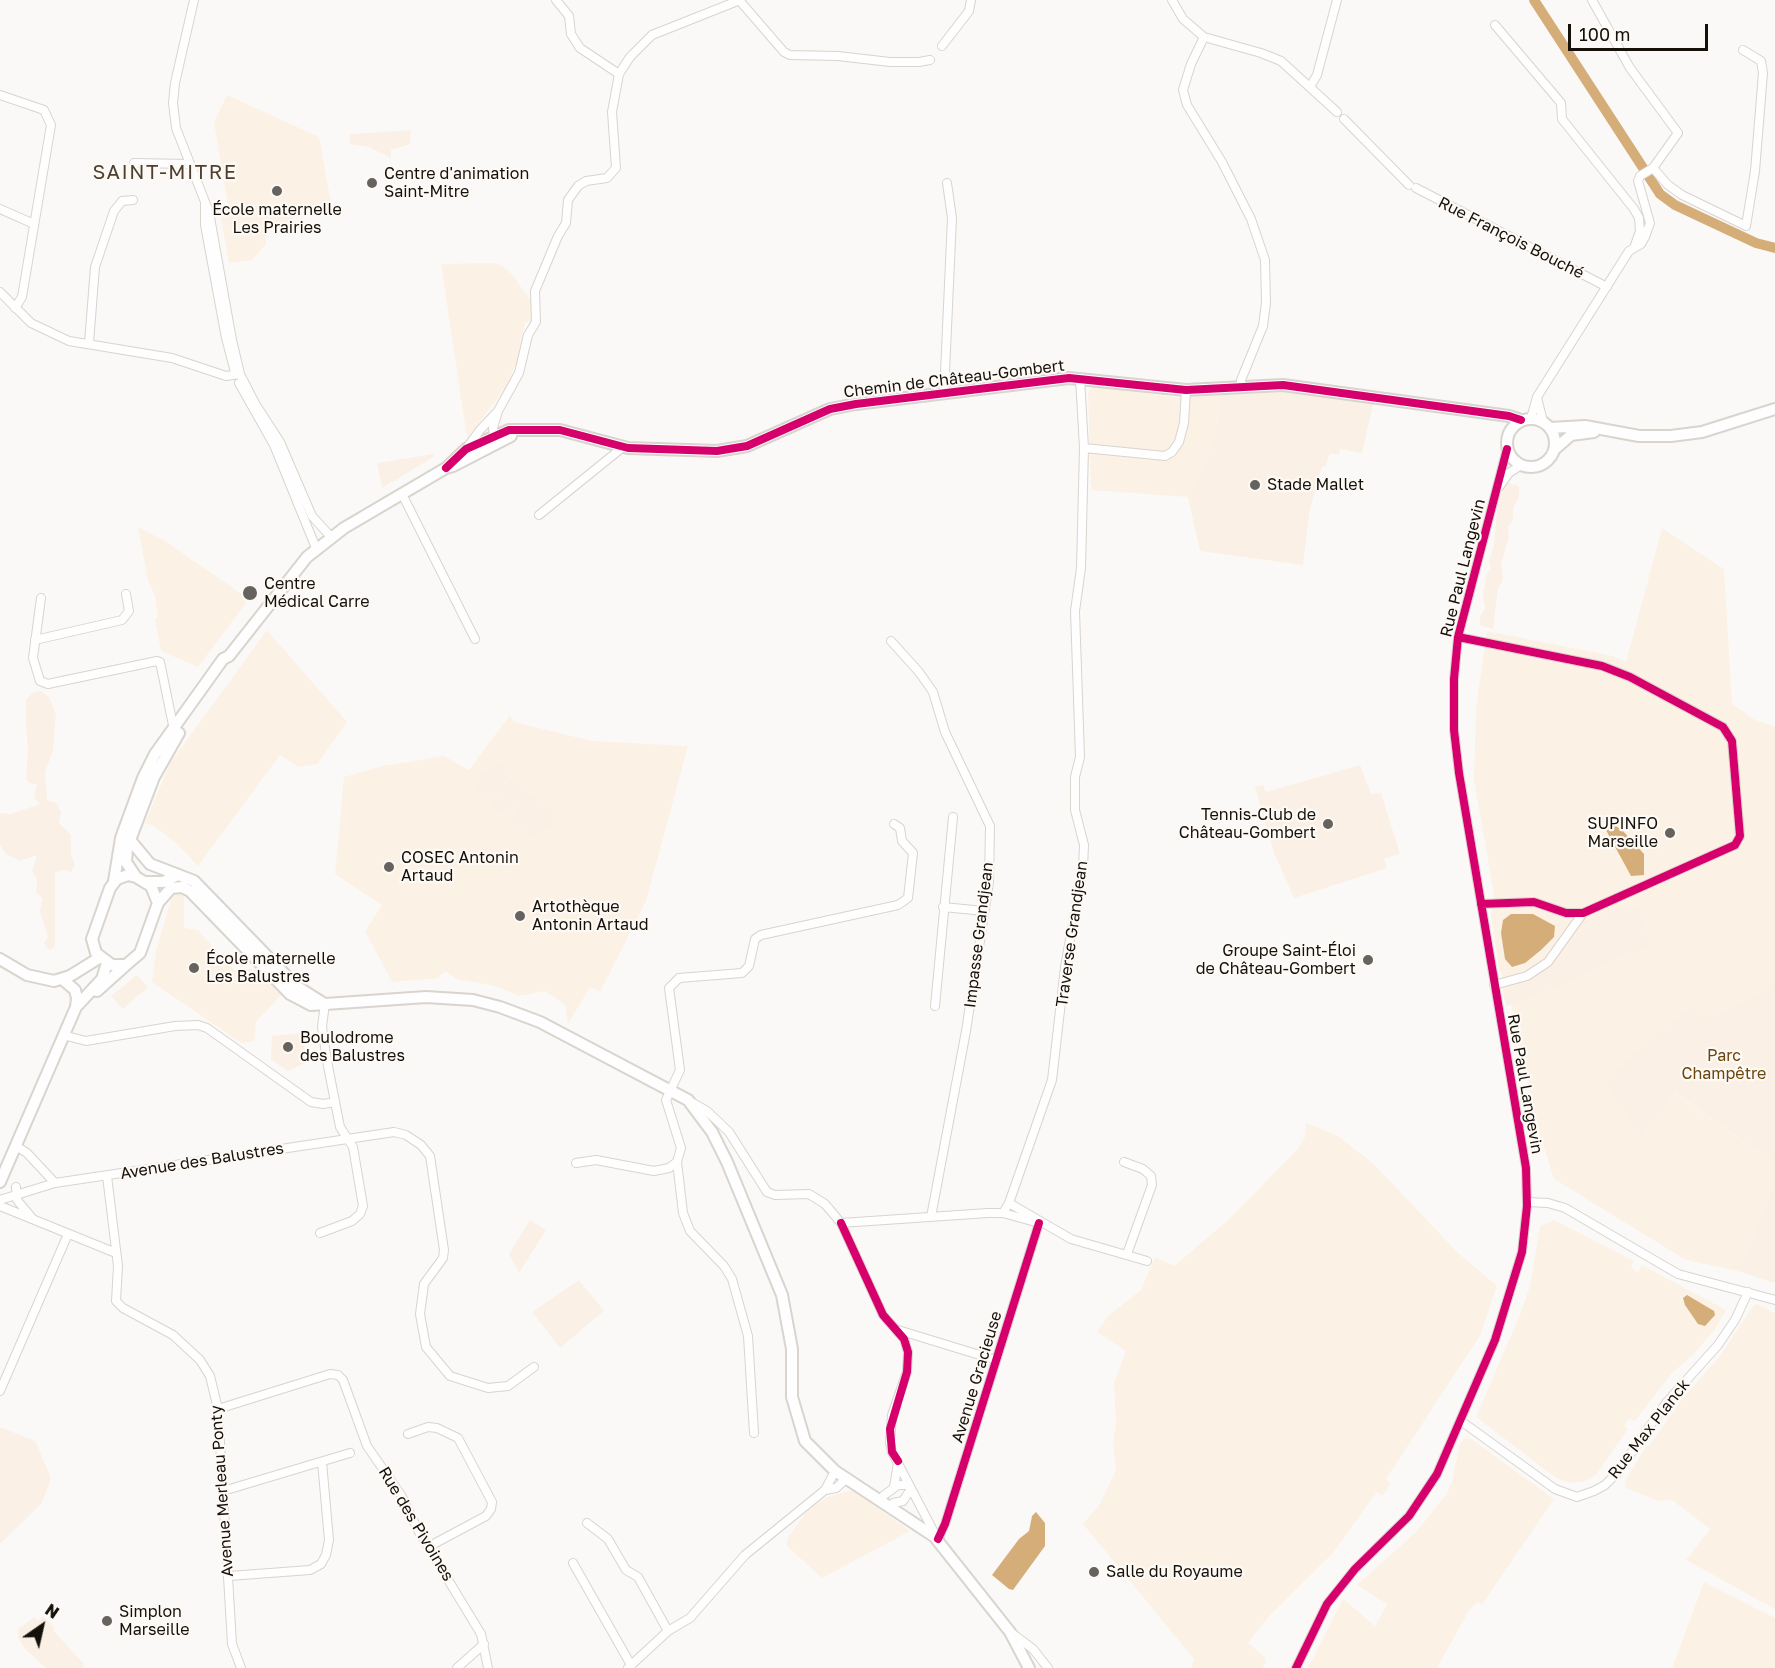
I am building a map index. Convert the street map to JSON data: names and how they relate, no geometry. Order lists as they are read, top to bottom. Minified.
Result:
{"streets":{"street":["Rue François Bouché","Chemin de Château-Gombert","Rue Paul Langevin","Traverse Grandjean","Impasse Grandjean","Avenue des Balustres","Avenue Gracieuse","Rue Max Planck","Avenue Merleau Ponty","Rue des Pivoines"]},"crossings":[["Chemin de Château-Gombert","Rue Paul Langevin"],["Chemin de Château-Gombert","Traverse Grandjean"],["Rue Paul Langevin","Rue Max Planck"],["Avenue des Balustres","Avenue Merleau Ponty"],["Avenue Merleau Ponty","Rue des Pivoines"]],"districts":["SAINT-MITRE"],"parks":["Parc Champêtre"],"places":["Centre d'animation Saint-Mitre","École maternelle Les Prairies","Stade Mallet","Centre Médical Carre","Tennis-Club de Château-Gombert","SUPINFO Marseille","COSEC Antonin Artaud","Artothèque Antonin Artaud","Groupe Saint-Éloi de Château-Gombert","École maternelle Les Balustres","Boulodrome des Balustres","Salle du Royaume","Simplon Marseille"],"scale_bar":"100 m","north":"top right"}
